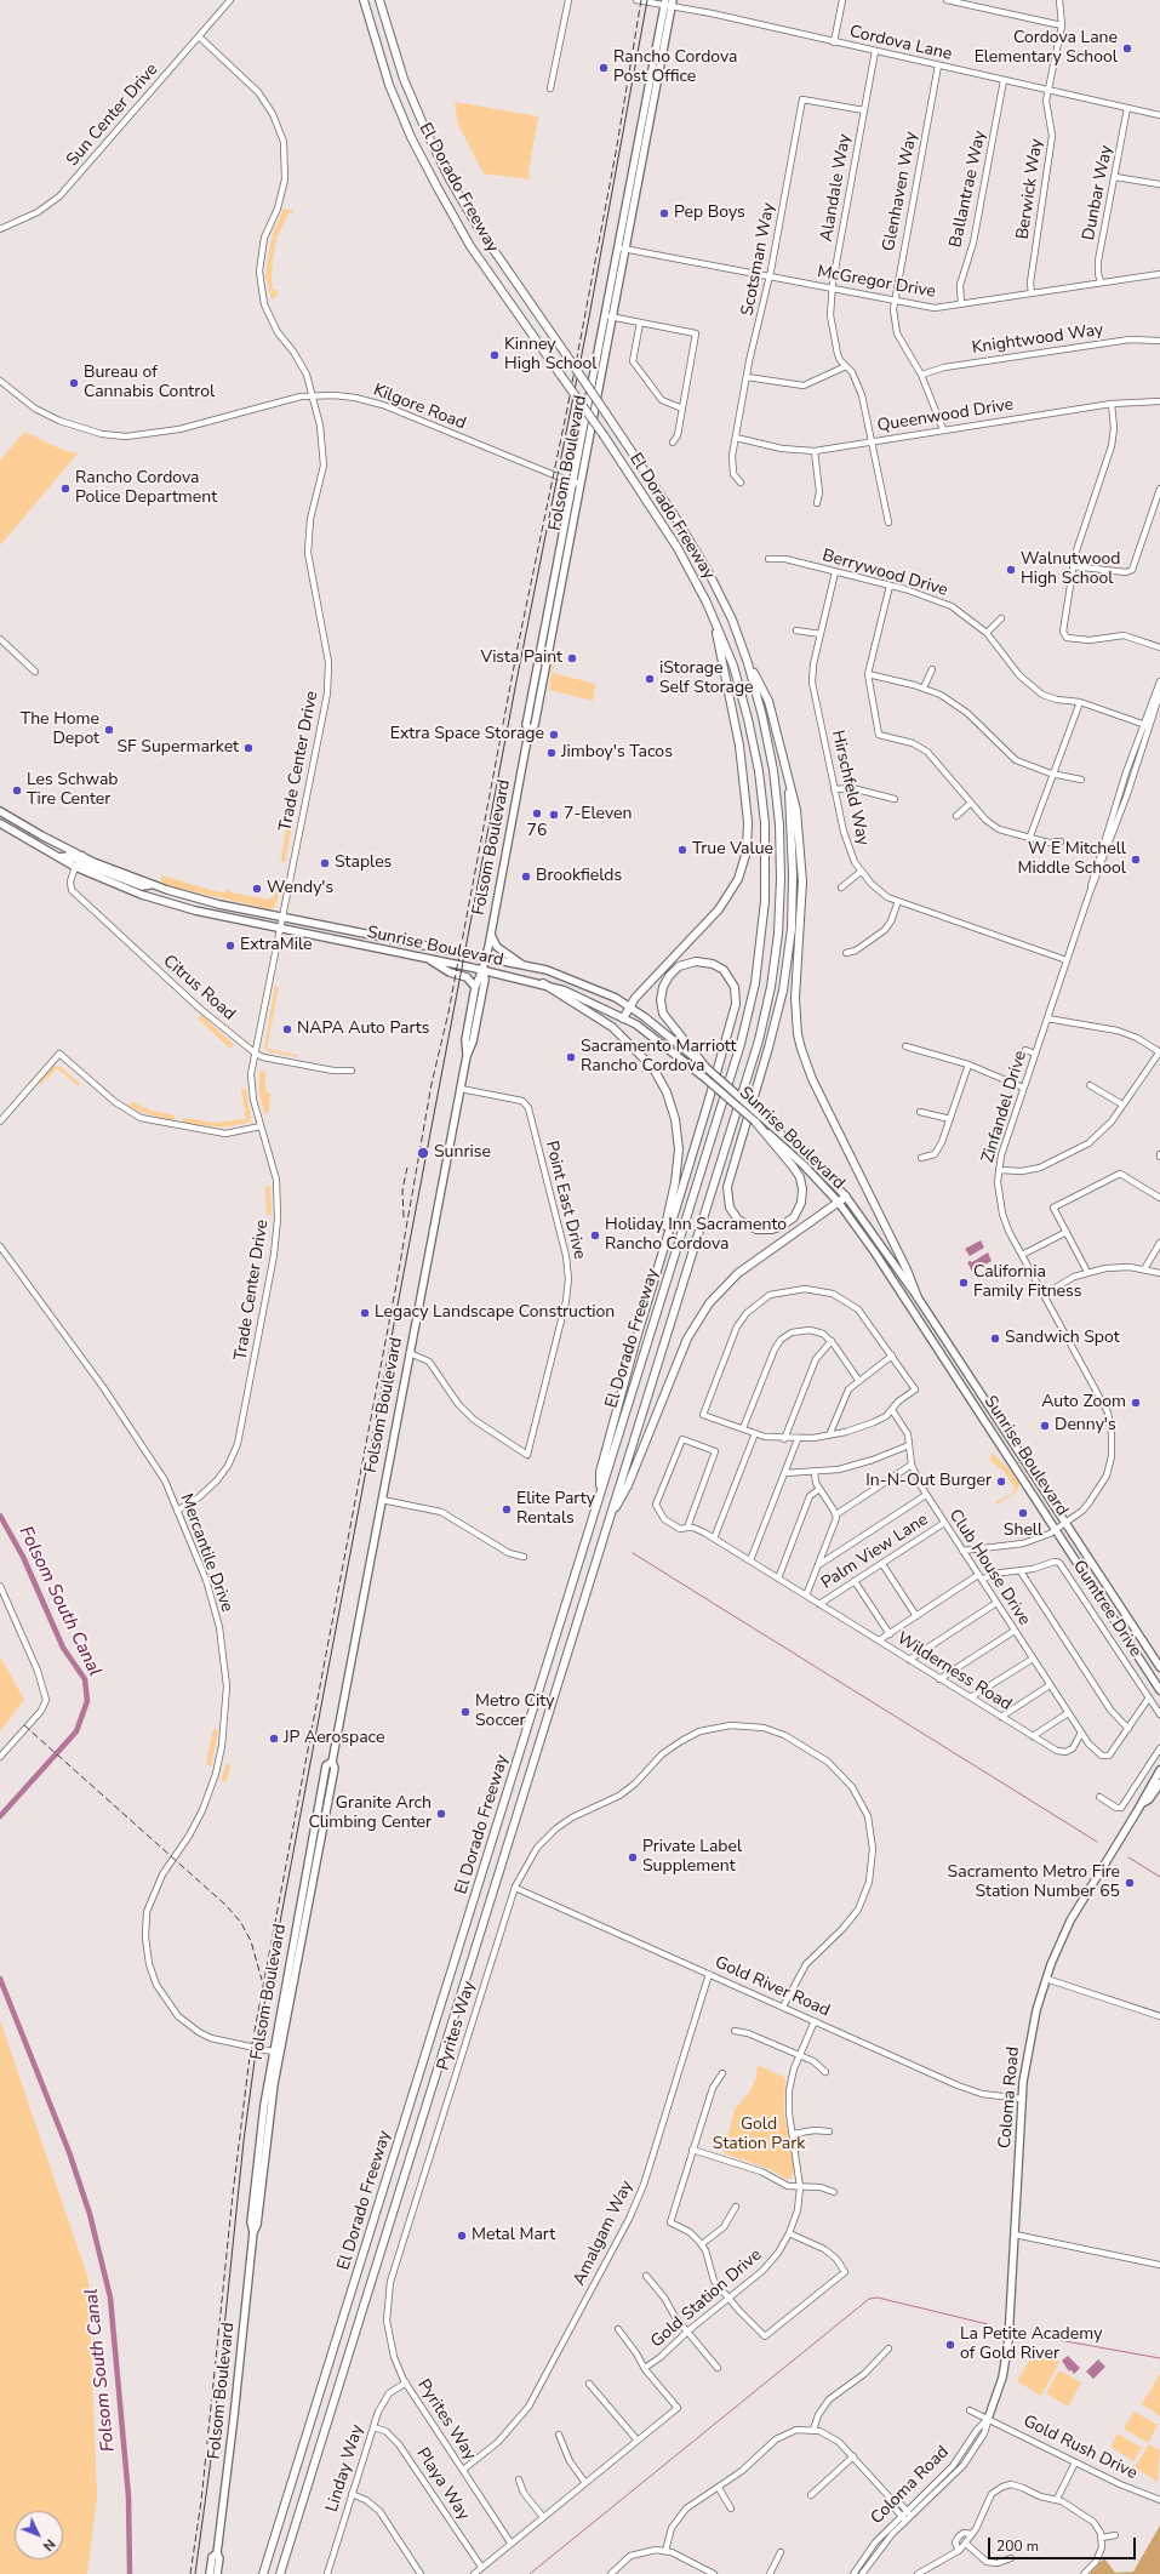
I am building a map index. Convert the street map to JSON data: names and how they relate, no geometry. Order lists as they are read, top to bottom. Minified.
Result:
{"streets":{"highway":["El Dorado Freeway"],"main road":["Folsom Boulevard","Sunrise Boulevard","Coloma Road"],"street":["Cordova Lane","Sun Center Drive","Alandale Way","Ballantrae Way","Berwick Way","Glenhaven Way","Dunbar Way","Scotsman Way","McGregor Drive","Knightwood Way","Kilgore Road","Queenwood Drive","Berrywood Drive","Trade Center Drive","Hirschfeld Way","Citrus Road","Zinfandel Drive","Point East Drive","Palm View Lane","Mercantile Drive","Club House Drive","Gumtree Drive","Wilderness Road","Gold River Road","Pyrites Way","Amalgam Way","Gold Station Drive","Gold Rush Drive","Linday Way","Playa Way"]},"crossings":[["Cordova Lane","Alandale Way"],["Cordova Lane","Ballantrae Way"],["Cordova Lane","Berwick Way"],["Cordova Lane","Glenhaven Way"],["Cordova Lane","Dunbar Way"],["Cordova Lane","Folsom Boulevard"],["Sun Center Drive","Trade Center Drive"],["Alandale Way","Scotsman Way"],["Alandale Way","McGregor Drive"],["Alandale Way","Queenwood Drive"],["Ballantrae Way","McGregor Drive"],["Berwick Way","McGregor Drive"],["Glenhaven Way","McGregor Drive"],["Glenhaven Way","Knightwood Way"],["Glenhaven Way","Queenwood Drive"],["Dunbar Way","McGregor Drive"],["Scotsman Way","McGregor Drive"],["Scotsman Way","Queenwood Drive"],["McGregor Drive","Folsom Boulevard"],["Kilgore Road","Folsom Boulevard"],["Kilgore Road","Trade Center Drive"],["Folsom Boulevard","Sunrise Boulevard"],["Folsom Boulevard","Point East Drive"],["Folsom Boulevard","Mercantile Drive"],["Berrywood Drive","Hirschfeld Way"],["Berrywood Drive","Zinfandel Drive"],["Trade Center Drive","Sunrise Boulevard"],["Trade Center Drive","Citrus Road"],["Trade Center Drive","Mercantile Drive"],["Hirschfeld Way","Zinfandel Drive"],["Sunrise Boulevard","Citrus Road"],["Sunrise Boulevard","Zinfandel Drive"],["Zinfandel Drive","Club House Drive"],["Palm View Lane","Club House Drive"],["Palm View Lane","Wilderness Road"],["Club House Drive","Gumtree Drive"],["Club House Drive","Wilderness Road"],["Gumtree Drive","Wilderness Road"],["Gold River Road","Pyrites Way"],["Gold River Road","Coloma Road"],["Gold River Road","Amalgam Way"],["Gold River Road","Gold Station Drive"],["Pyrites Way","Amalgam Way"],["Pyrites Way","Linday Way"],["Coloma Road","Gold Rush Drive"],["Linday Way","Playa Way"]],"water":["Folsom South Canal"],"parks":["Gold Station Park"],"places":["Cordova Lane Elementary School","Rancho Cordova Post Office","Pep Boys","Kinney High School","Bureau of Cannabis Control","Rancho Cordova Police Department","Walnutwood High School","Vista Paint","iStorage Self Storage","The Home Depot","Extra Space Storage","SF Supermarket","Jimboy's Tacos","Les Schwab Tire Center","76","7-Eleven","True Value","W E Mitchell Middle School","Staples","Brookfields","Wendy's","ExtraMile","NAPA Auto Parts","Sacramento Marriott Rancho Cordova","Sunrise","Holiday Inn Sacramento Rancho Cordova","California Family Fitness","Legacy Landscape Construction","Sandwich Spot","Auto Zoom","Denny's","In-N-Out Burger","Elite Party Rentals","Shell","Metro City Soccer","JP Aerospace","Granite Arch Climbing Center","Private Label Supplement","Sacramento Metro Fire Station Number 65","Metal Mart","La Petite Academy of Gold River"],"scale_bar":"200 m","north":"bottom right"}
